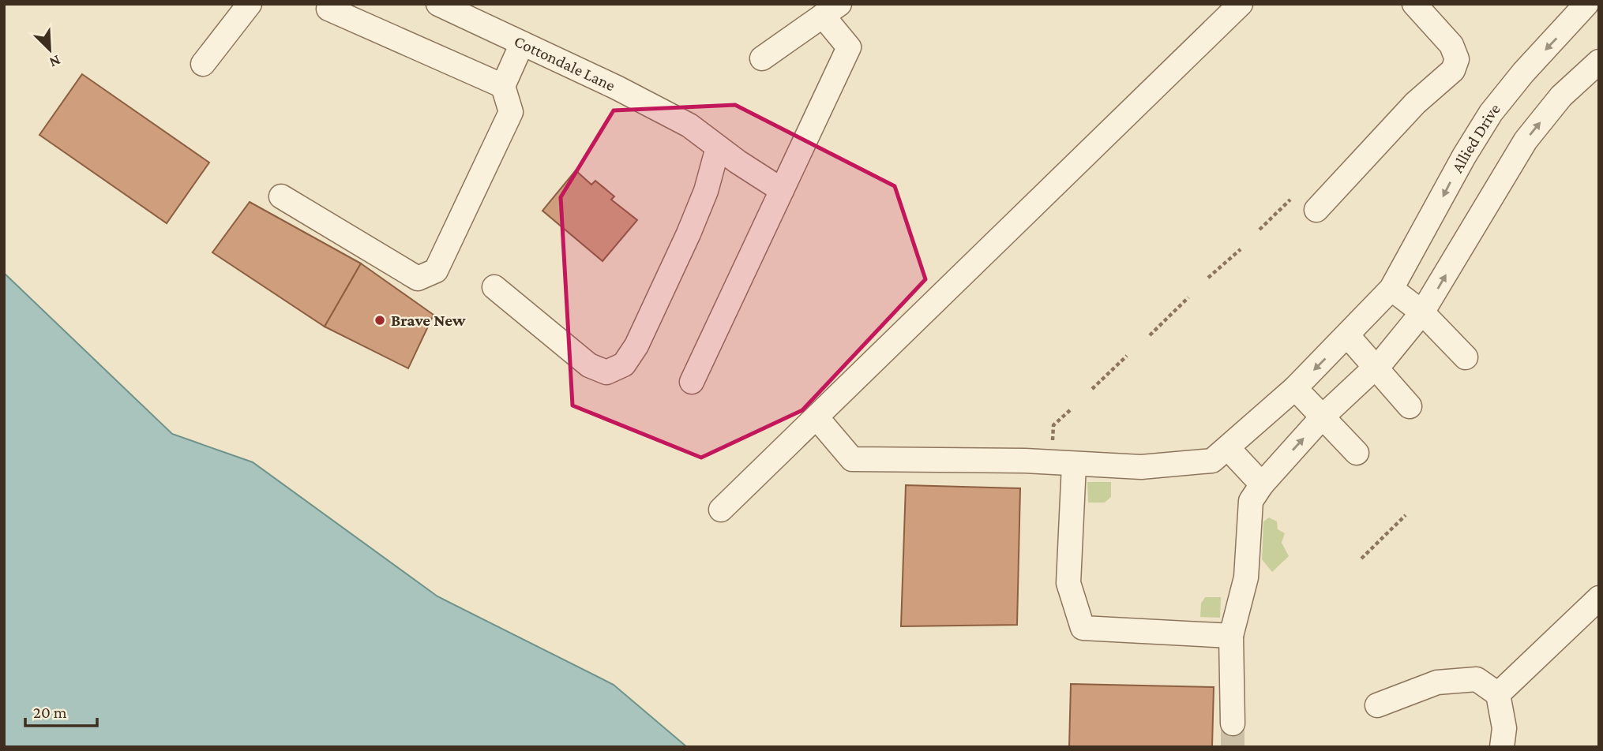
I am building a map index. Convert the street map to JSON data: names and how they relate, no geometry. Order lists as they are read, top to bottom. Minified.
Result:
{"streets":{"street":["Cottondale Lane","Allied Drive"]},"places":["Brave New"],"scale_bar":"20 m","north":"bottom right"}
